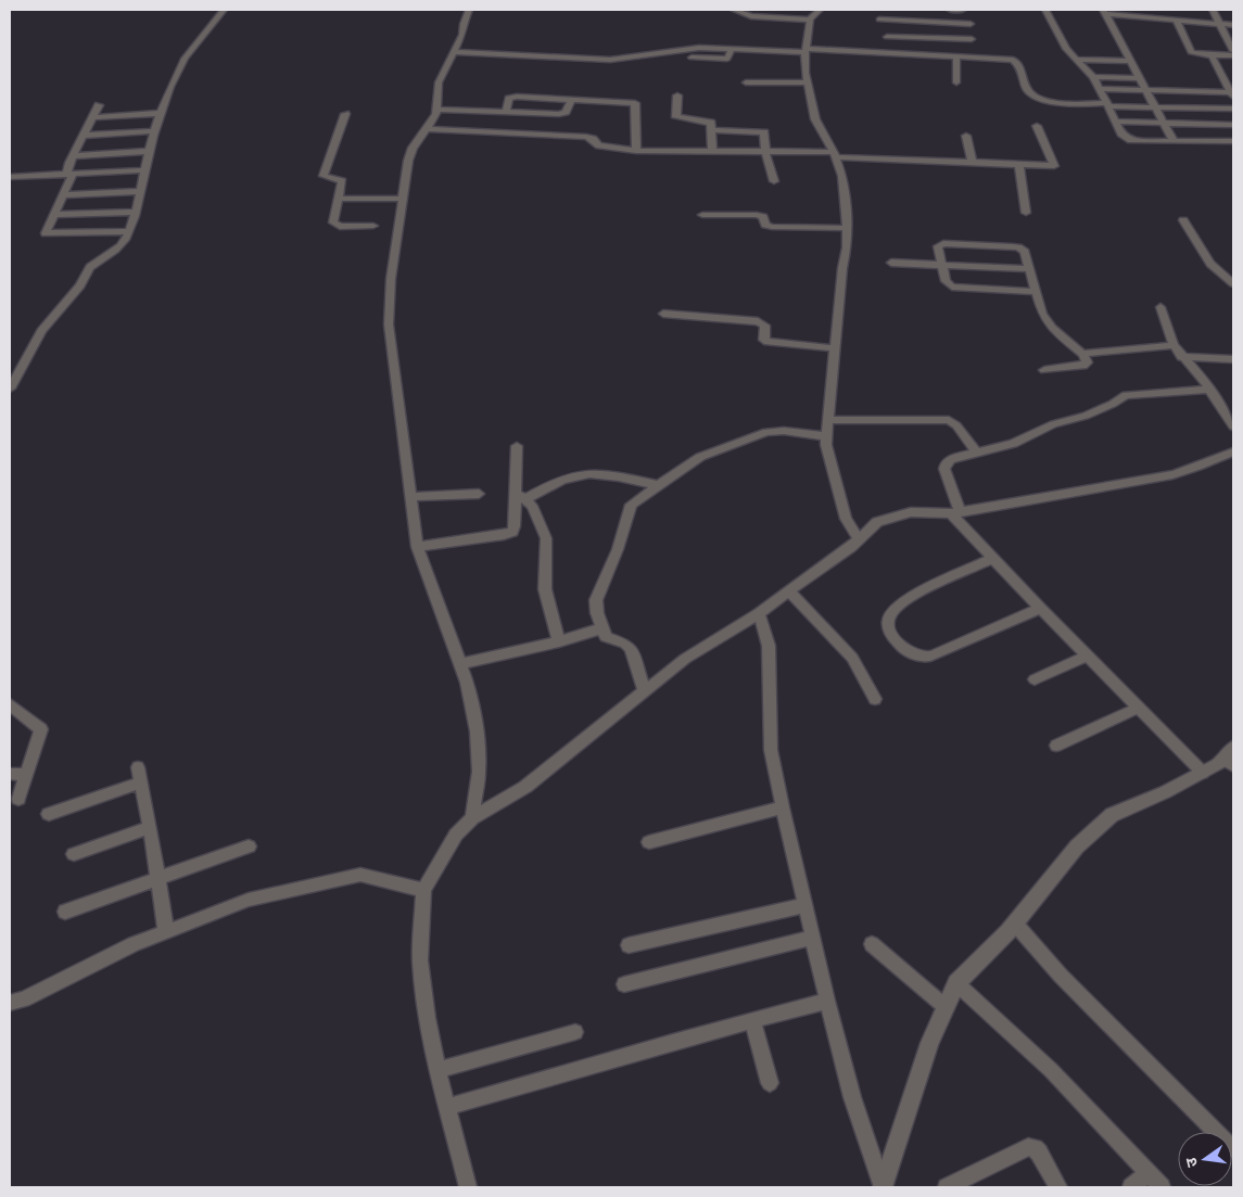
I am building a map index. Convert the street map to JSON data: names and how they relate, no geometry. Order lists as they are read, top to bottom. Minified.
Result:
{"north":"left"}
